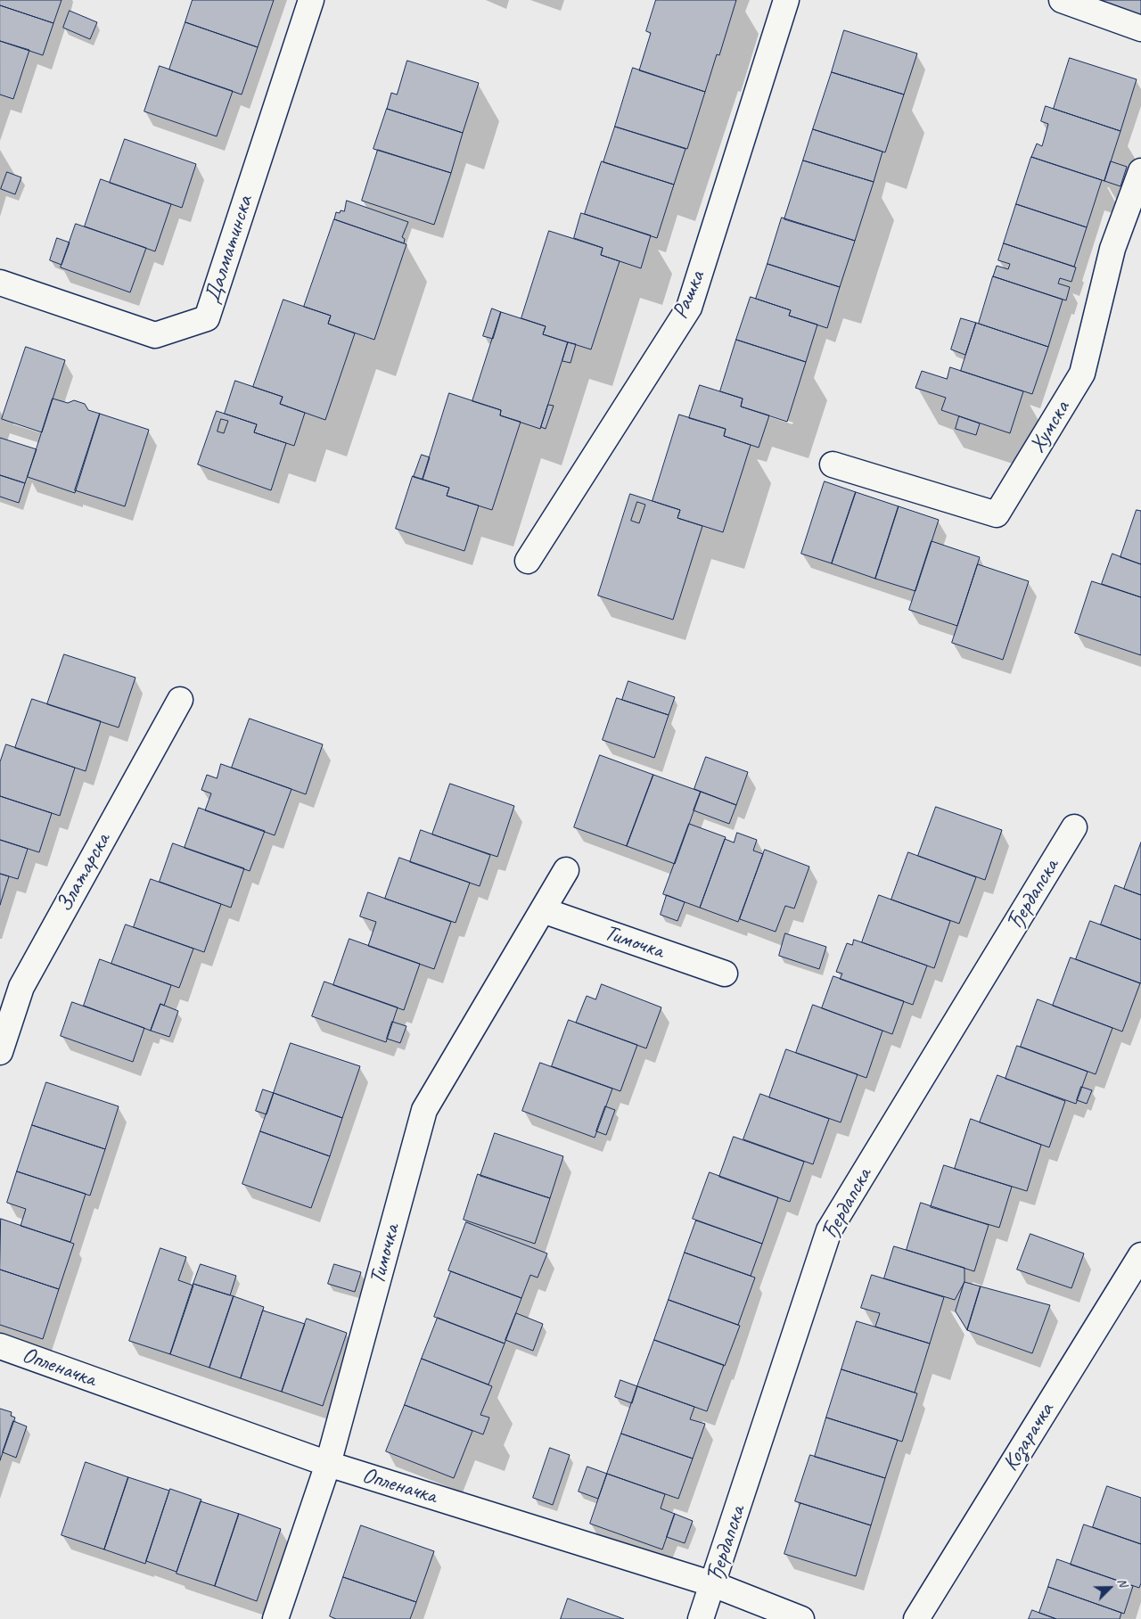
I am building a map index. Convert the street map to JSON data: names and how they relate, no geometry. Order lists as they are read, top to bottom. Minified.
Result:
{"streets":{"street":["Далматинска","Рашка","Хумска","Златарска","Ђердапска","Тимочка","Опленачка","Козарачка"]},"crossings":[["Ђердапска","Опленачка"],["Тимочка","Опленачка"]],"north":"top right"}
